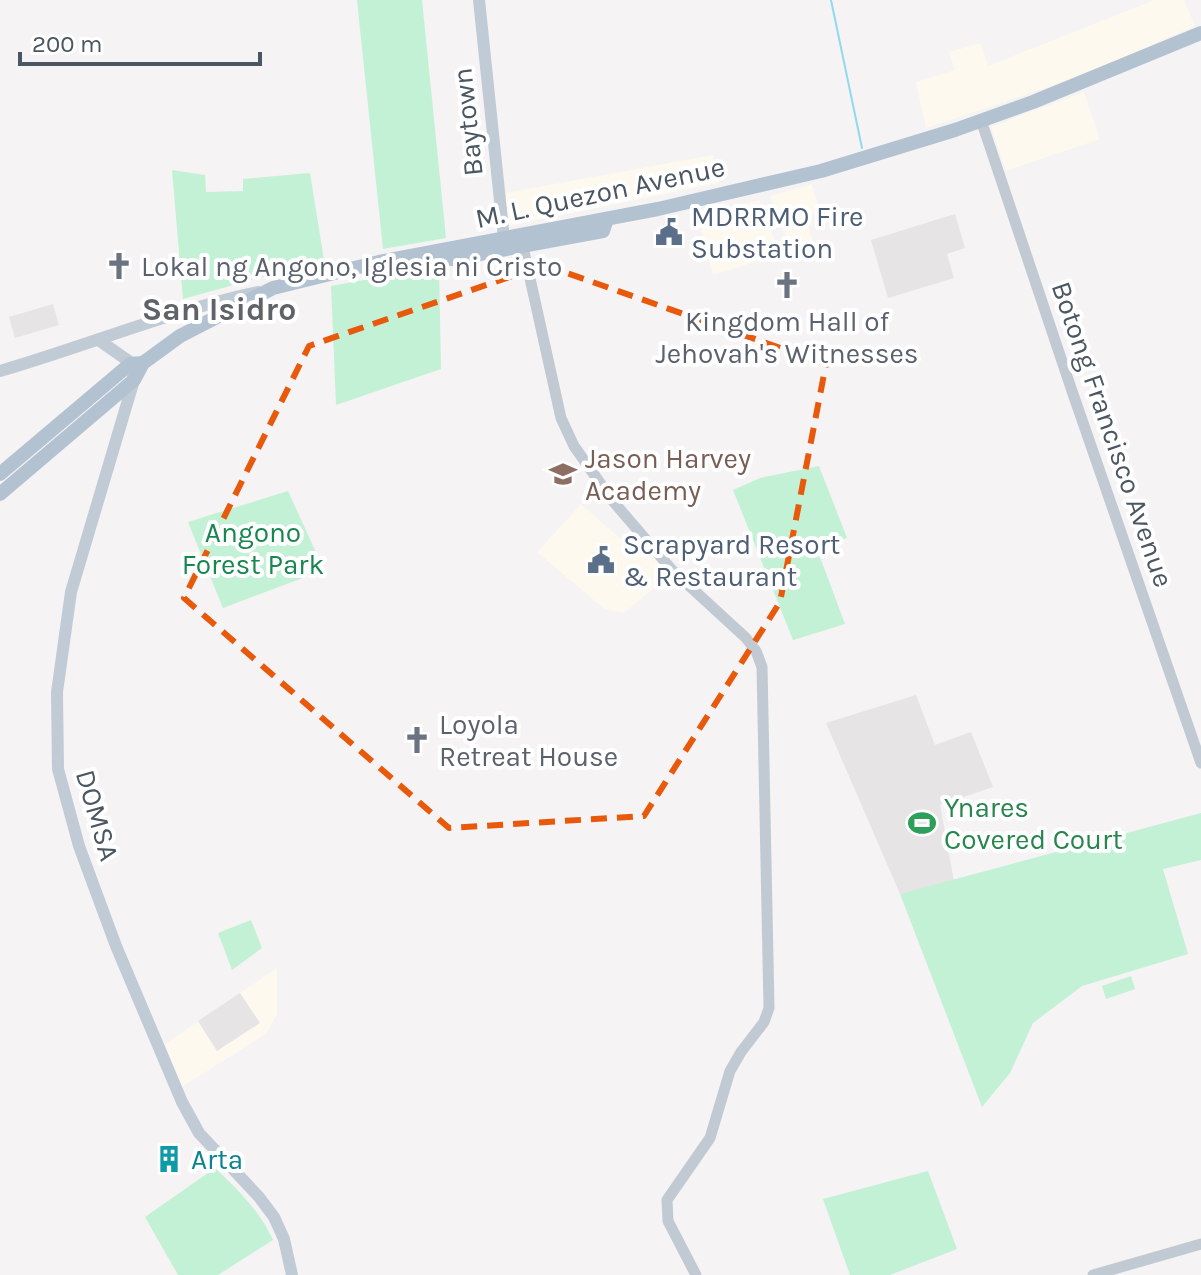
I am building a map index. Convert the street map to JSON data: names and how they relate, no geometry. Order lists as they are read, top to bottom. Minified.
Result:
{"streets":{"main road":["Baytown","M. L. Quezon Avenue","DOMSA"],"street":["Botong Francisco Avenue"]},"crossings":[["Baytown","M. L. Quezon Avenue"],["M. L. Quezon Avenue","Botong Francisco Avenue"]],"districts":["San Isidro"],"parks":["Angono Forest Park"],"places":{"public building":["MDRRMO Fire Substation","Scrapyard Resort & Restaurant"],"church":["Lokal ng Angono, Iglesia ni Cristo","Kingdom Hall of Jehovah's Witnesses","Loyola Retreat House"],"school or university":["Jason Harvey Academy"],"sports":["Ynares Covered Court"],"building":["Arta"]},"scale_bar":"200 m"}
